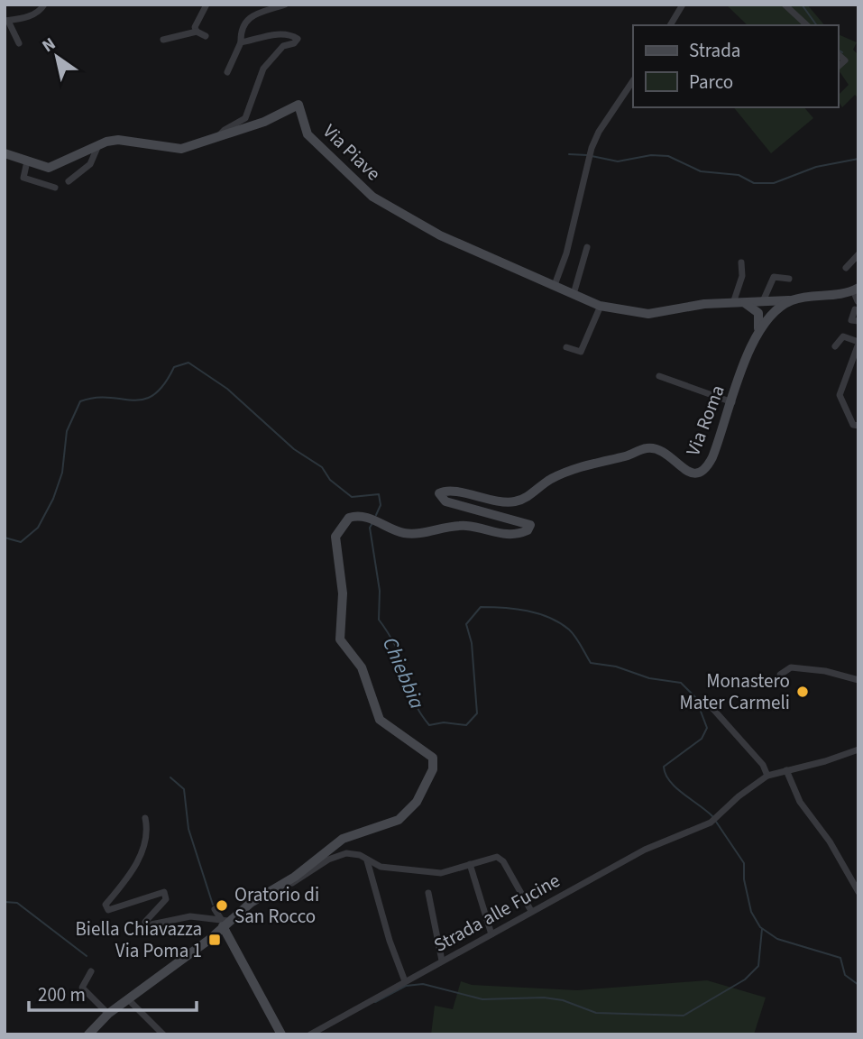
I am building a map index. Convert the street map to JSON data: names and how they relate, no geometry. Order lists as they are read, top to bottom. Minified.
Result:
{"streets":{"street":["Via Piave","Via Roma","Strada alle Fucine"]},"crossings":[["Via Piave","Via Roma"]],"water":["Chiebbia"],"places":{"other":["Monastero Mater Carmeli","Oratorio di San Rocco"],"transit":["Biella Chiavazza Via Poma 1"]},"legend":["Strada","Parco"],"scale_bar":"200 m","north":"top left"}
